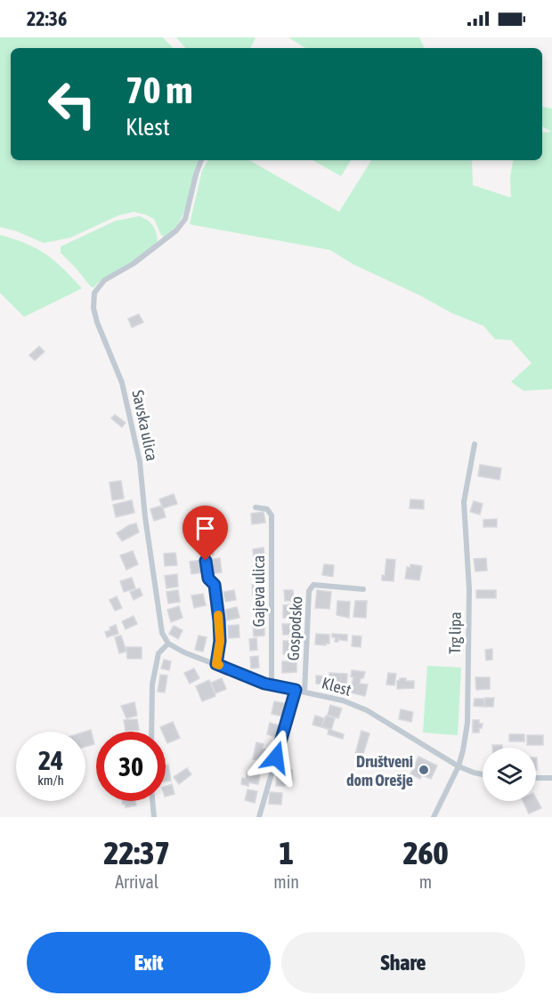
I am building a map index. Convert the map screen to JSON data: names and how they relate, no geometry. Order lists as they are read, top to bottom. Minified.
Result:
{"streets":{"street":["Savska ulica","Gajeva ulica","Gospodsko","Trg lipa","Klest"]},"crossings":[["Savska ulica","Klest"],["Gajeva ulica","Klest"],["Gospodsko","Klest"],["Trg lipa","Klest"]],"places":["Društveni dom Orešje"],"page":{"status":"22:36","turn":["70 m","Klest"],"speed":"24 km/h","limit":"30","eta":["22:37","Arrival","1","min","260","m"],"buttons":["Exit","Share"]}}
